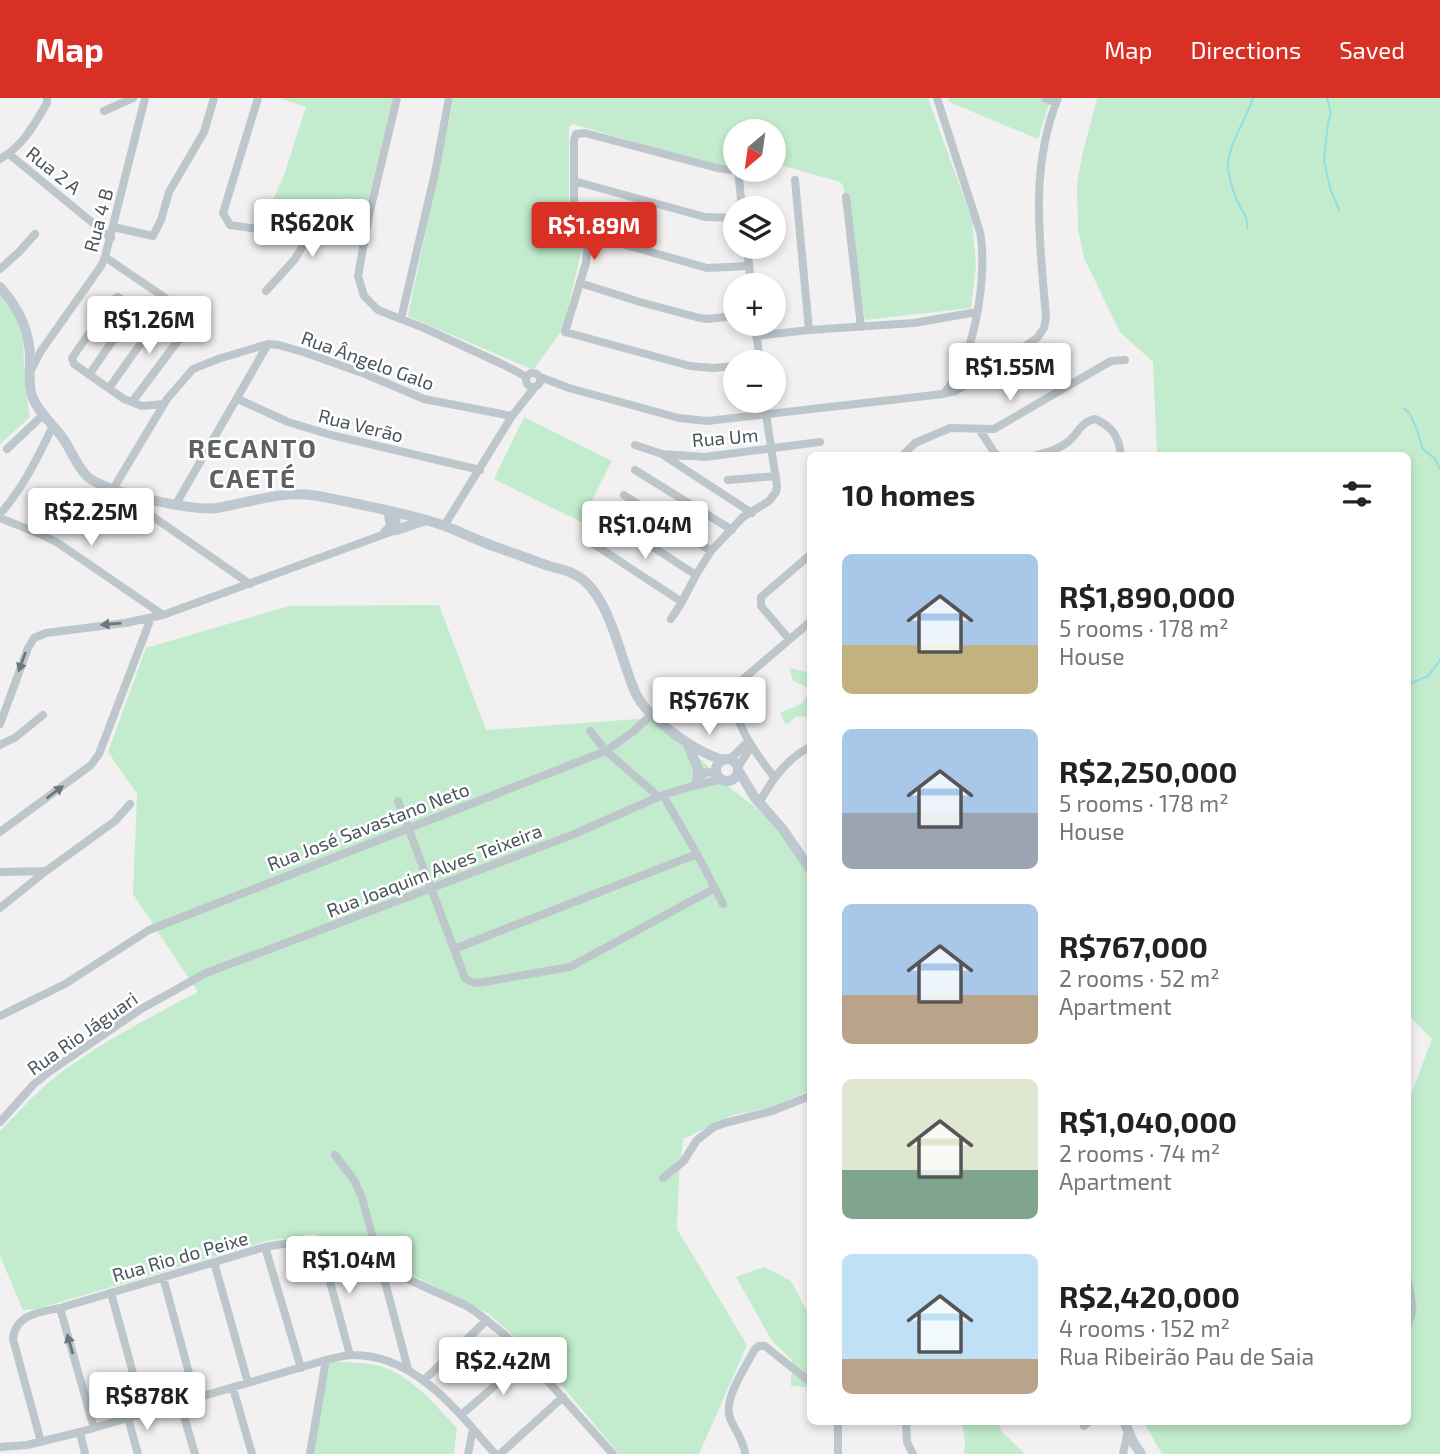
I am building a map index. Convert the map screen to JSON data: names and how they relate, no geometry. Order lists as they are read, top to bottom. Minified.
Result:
{"streets":{"street":["Rua 2 A","Rua 4 B","Rua Ângelo Galo","Rua Verão","Rua Um","Rua José Savastano Neto","Rua Joaquim Alves Teixeira","Rua Rio Jáguari","Rua Rio do Peixe"]},"crossings":[["Rua 2 A","Rua 4 B"],["Rua Joaquim Alves Teixeira","Rua Rio Jáguari"]],"districts":["RECANTO CAETÉ"],"north":"bottom left","page":{"header":"Map","nav":["Map","Directions","Saved"],"map_buttons":["+","−"],"price":["R$620K","R$1.89M","R$1.26M","R$1.55M","R$2.25M","R$1.04M","R$767K","R$1.04M","R$2.42M","R$878K"],"heading":"10 homes","list":[{"name":"R$1,890,000","note":"5 rooms · 178 m² · House"},{"name":"R$2,250,000","note":"5 rooms · 178 m² · House"},{"name":"R$767,000","note":"2 rooms · 52 m² · Apartment"},{"name":"R$1,040,000","note":"2 rooms · 74 m² · Apartment"},{"name":"R$2,420,000","note":"4 rooms · 152 m² · Rua Ribeirão Pau de Saia"}]}}
